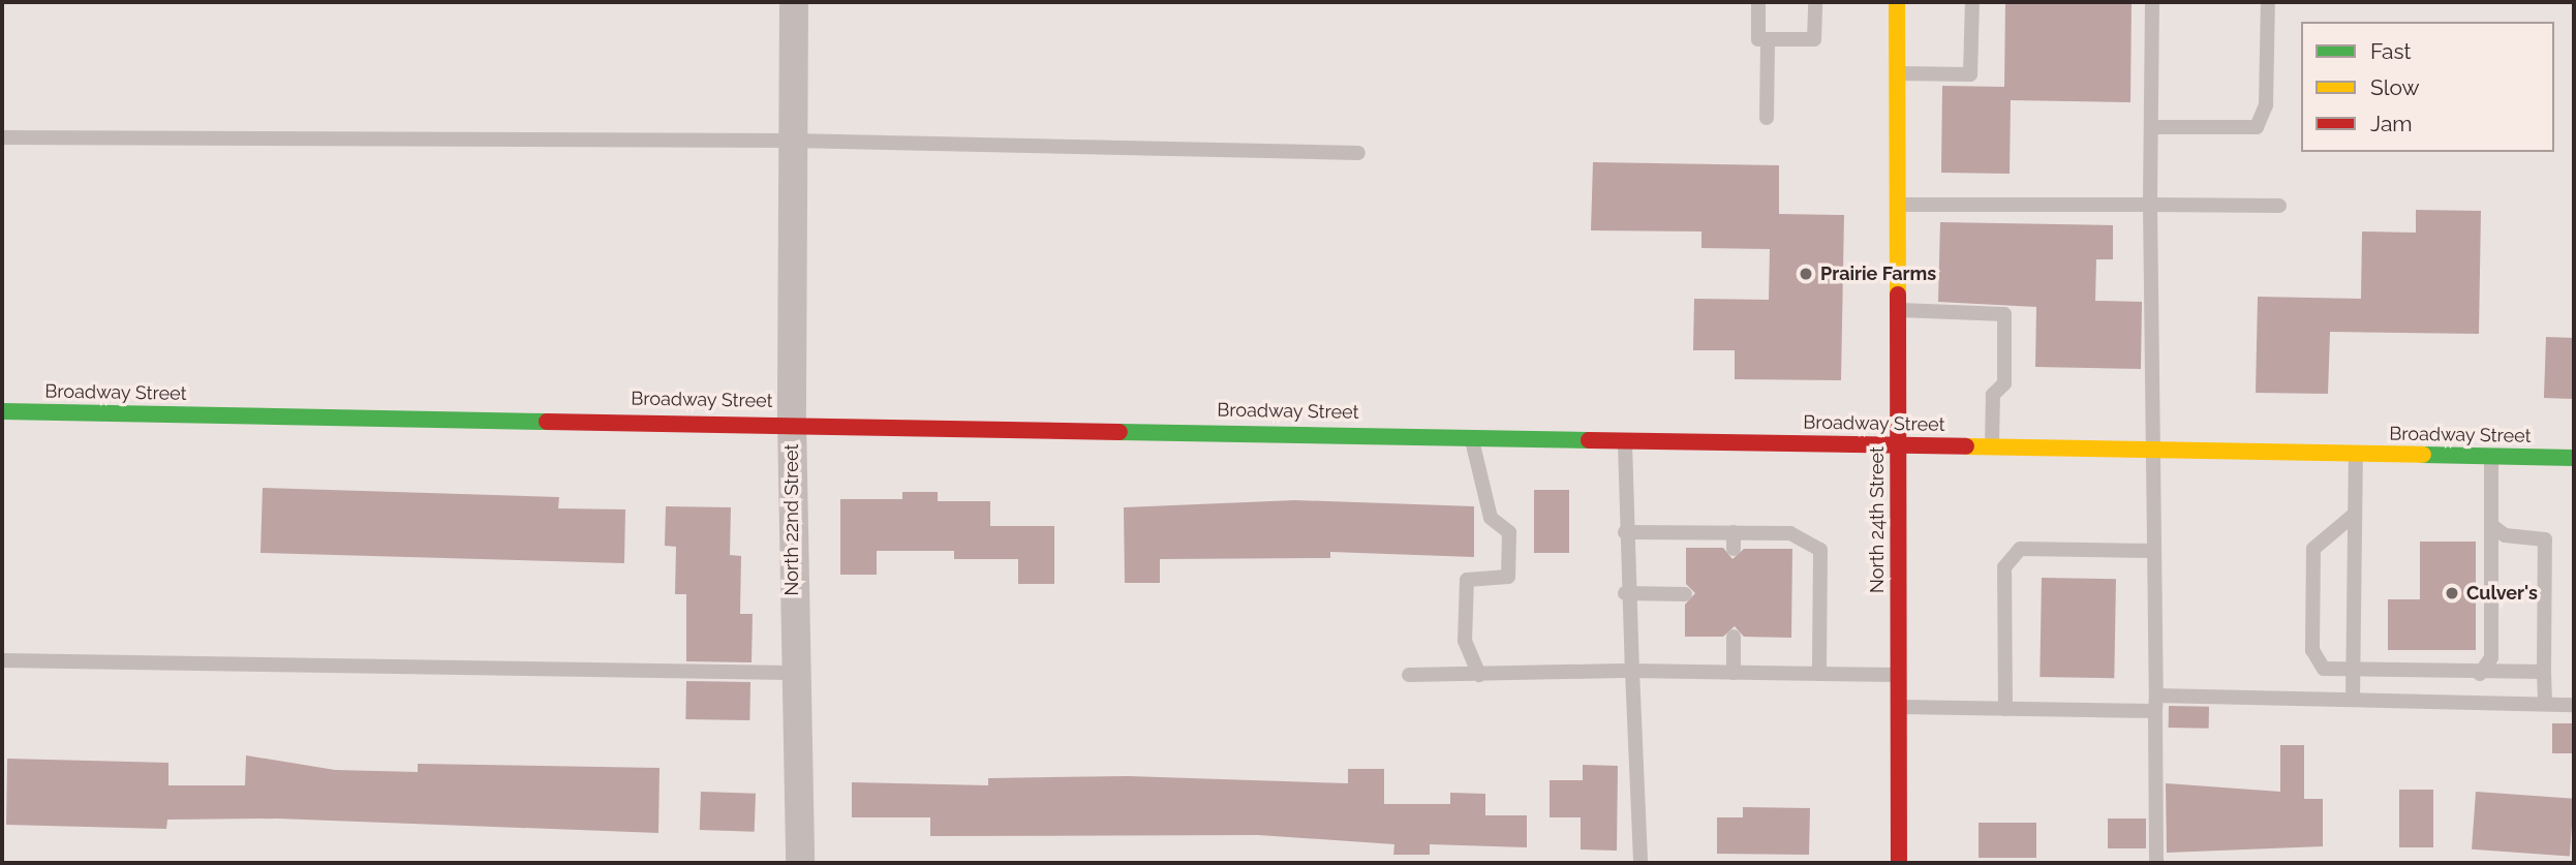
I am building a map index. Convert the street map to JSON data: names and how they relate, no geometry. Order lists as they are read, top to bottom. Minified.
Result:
{"streets":{"main road":["Broadway Street","North 24th Street"],"street":["North 22nd Street"]},"crossings":[["Broadway Street","North 22nd Street"],["Broadway Street","North 24th Street"]],"places":["Prairie Farms","Culver's"],"legend":["Fast","Slow","Jam"]}
